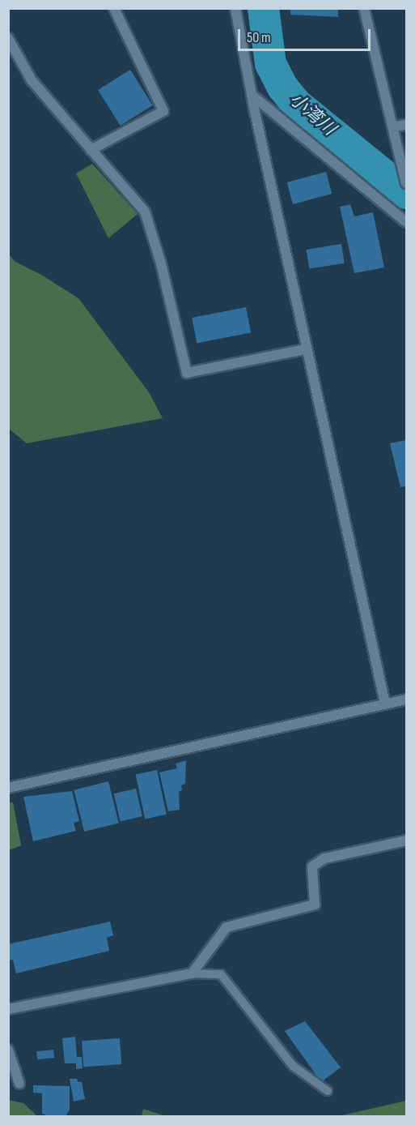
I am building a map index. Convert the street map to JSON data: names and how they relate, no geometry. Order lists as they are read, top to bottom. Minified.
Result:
{"water":["小湾川"],"scale_bar":"50 m"}
